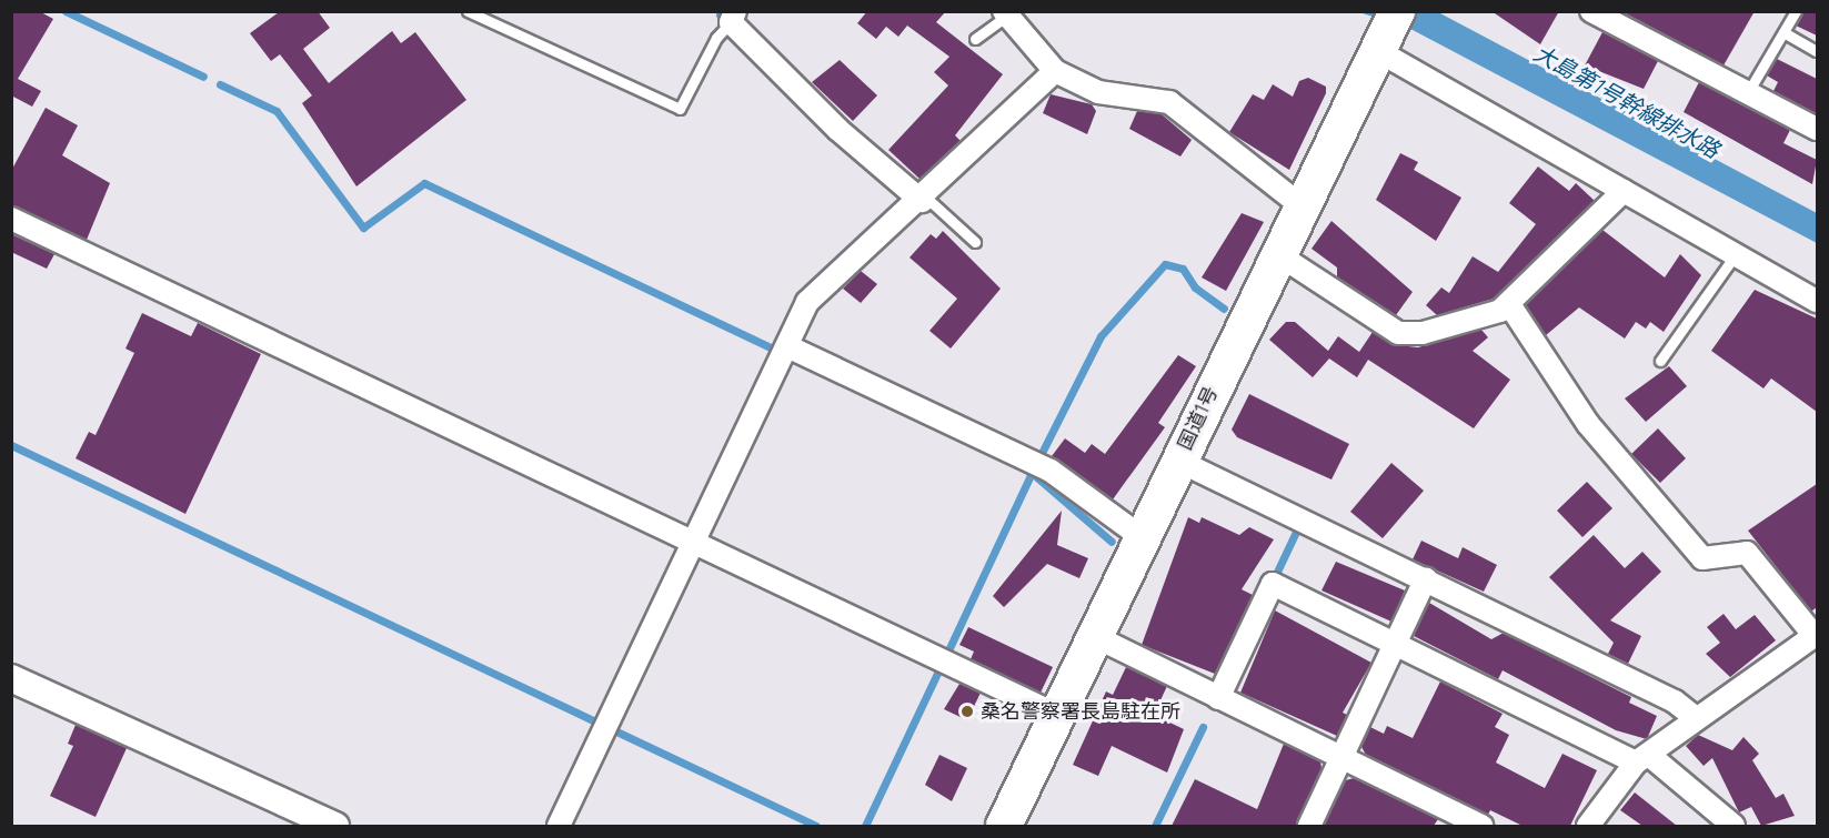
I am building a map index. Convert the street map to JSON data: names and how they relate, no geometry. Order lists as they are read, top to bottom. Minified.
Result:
{"streets":{"highway":["国道1号"]},"water":["大島第1号幹線排水路"],"places":["桑名警察署長島駐在所"]}
